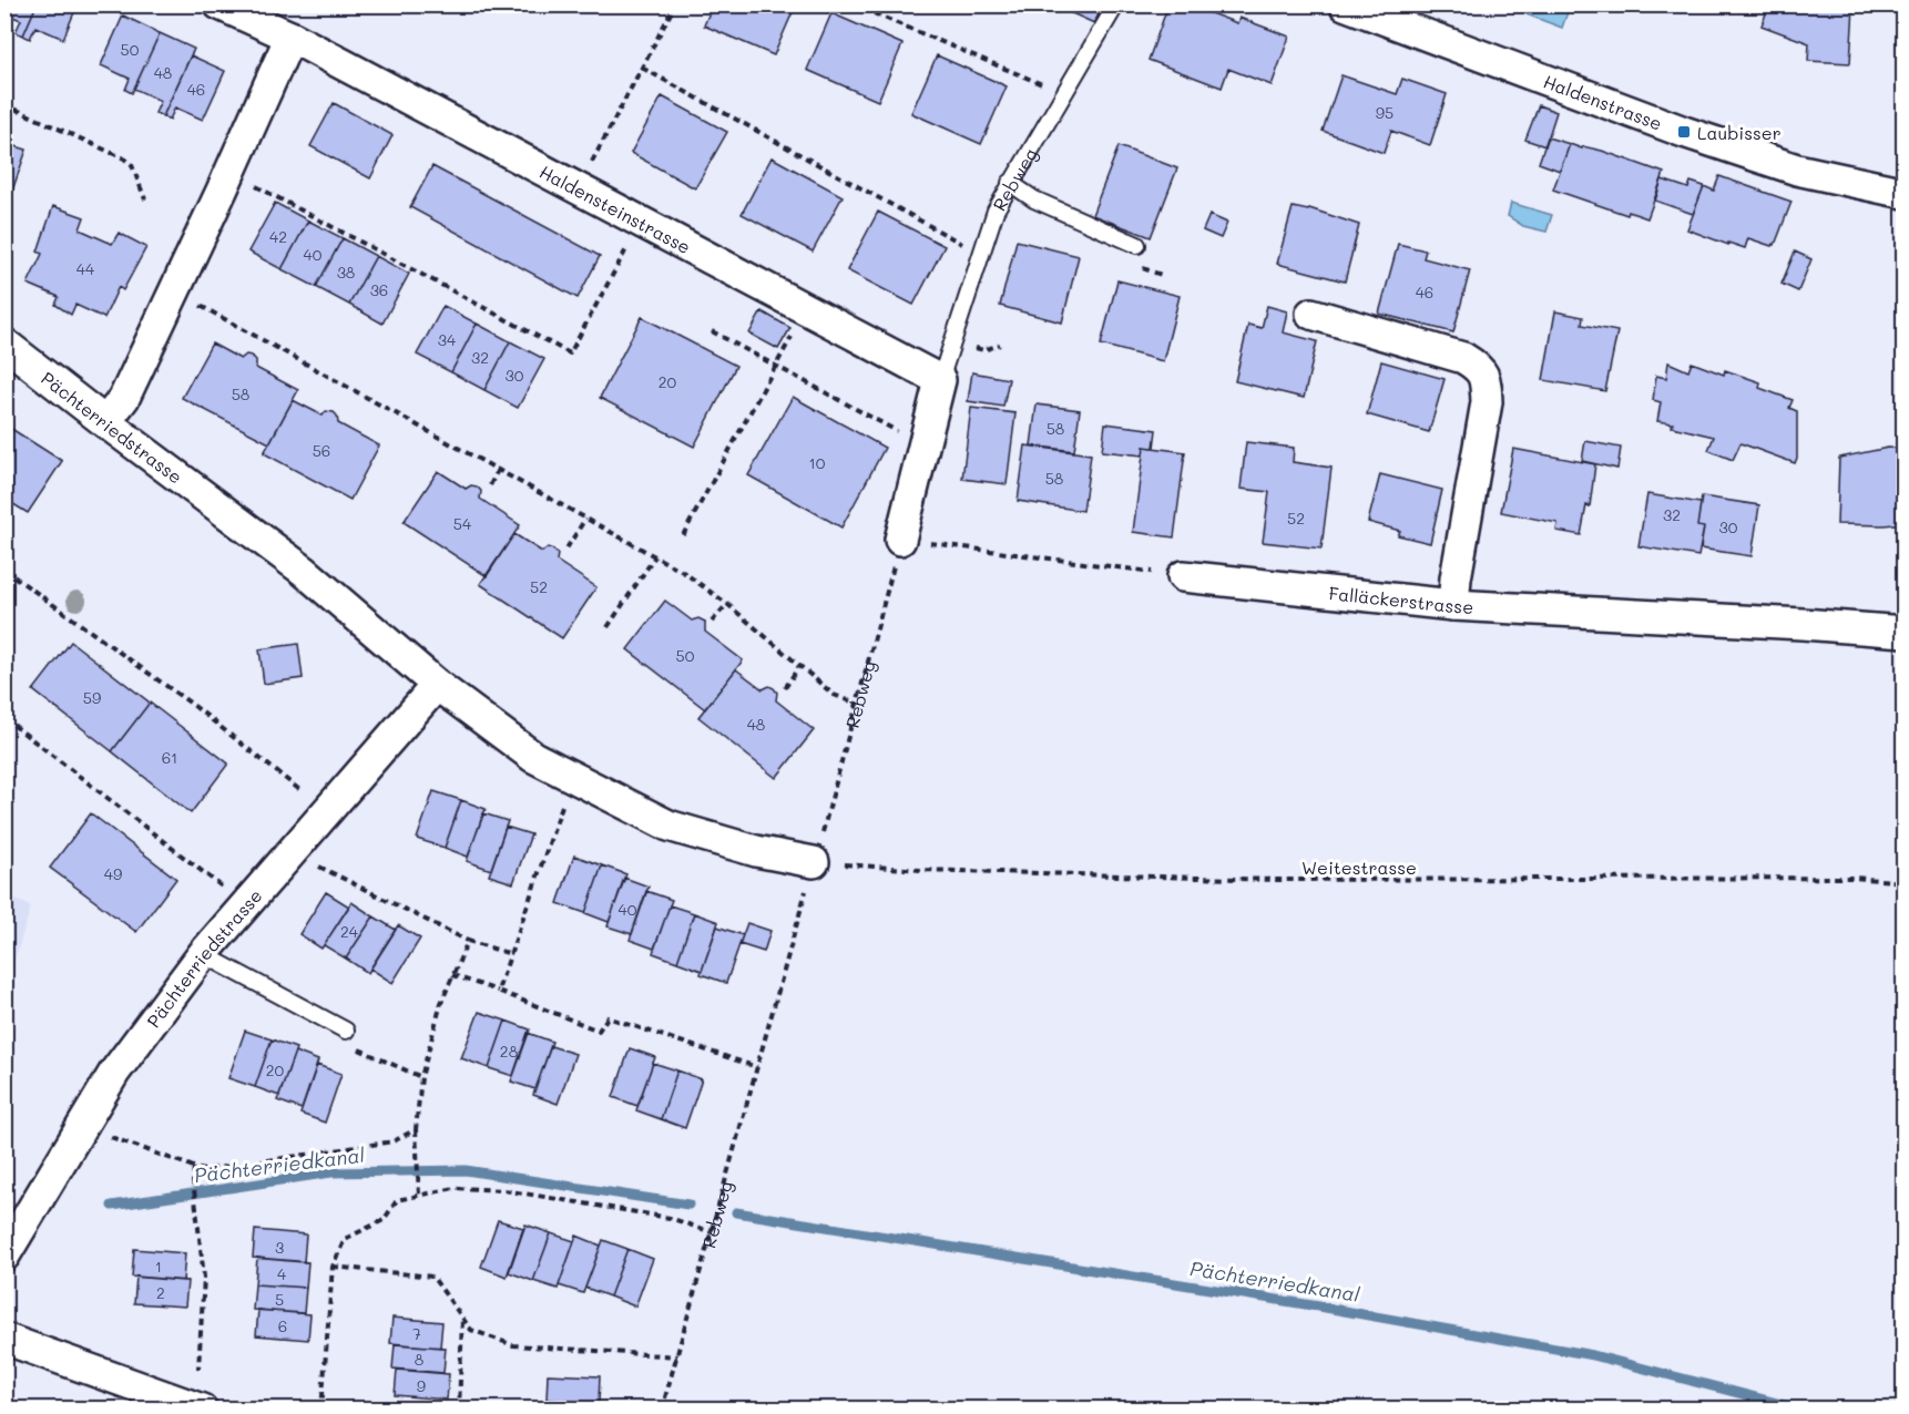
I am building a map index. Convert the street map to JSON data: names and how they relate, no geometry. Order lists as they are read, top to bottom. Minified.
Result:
{"streets":{"street":["Haldenstrasse","Rebweg","Haldensteinstrasse","Pächterriedstrasse","Falläckerstrasse"],"path":["Weitestrasse"]},"crossings":[["Rebweg","Haldensteinstrasse"],["Rebweg","Pächterriedstrasse"],["Rebweg","Weitestrasse"],["Pächterriedstrasse","Weitestrasse"]],"water":["Pächterriedkanal"],"places":{"transit":["Laubisser"]},"house_numbers":["50","48","46","95","42","40","44","38","36","46","34","32","30","20","58","58","56","10","58","32","52","54","30","52","50","59","48","61","49","40","24","28","20","3","1","4","2","5","6","7","8","9"]}
